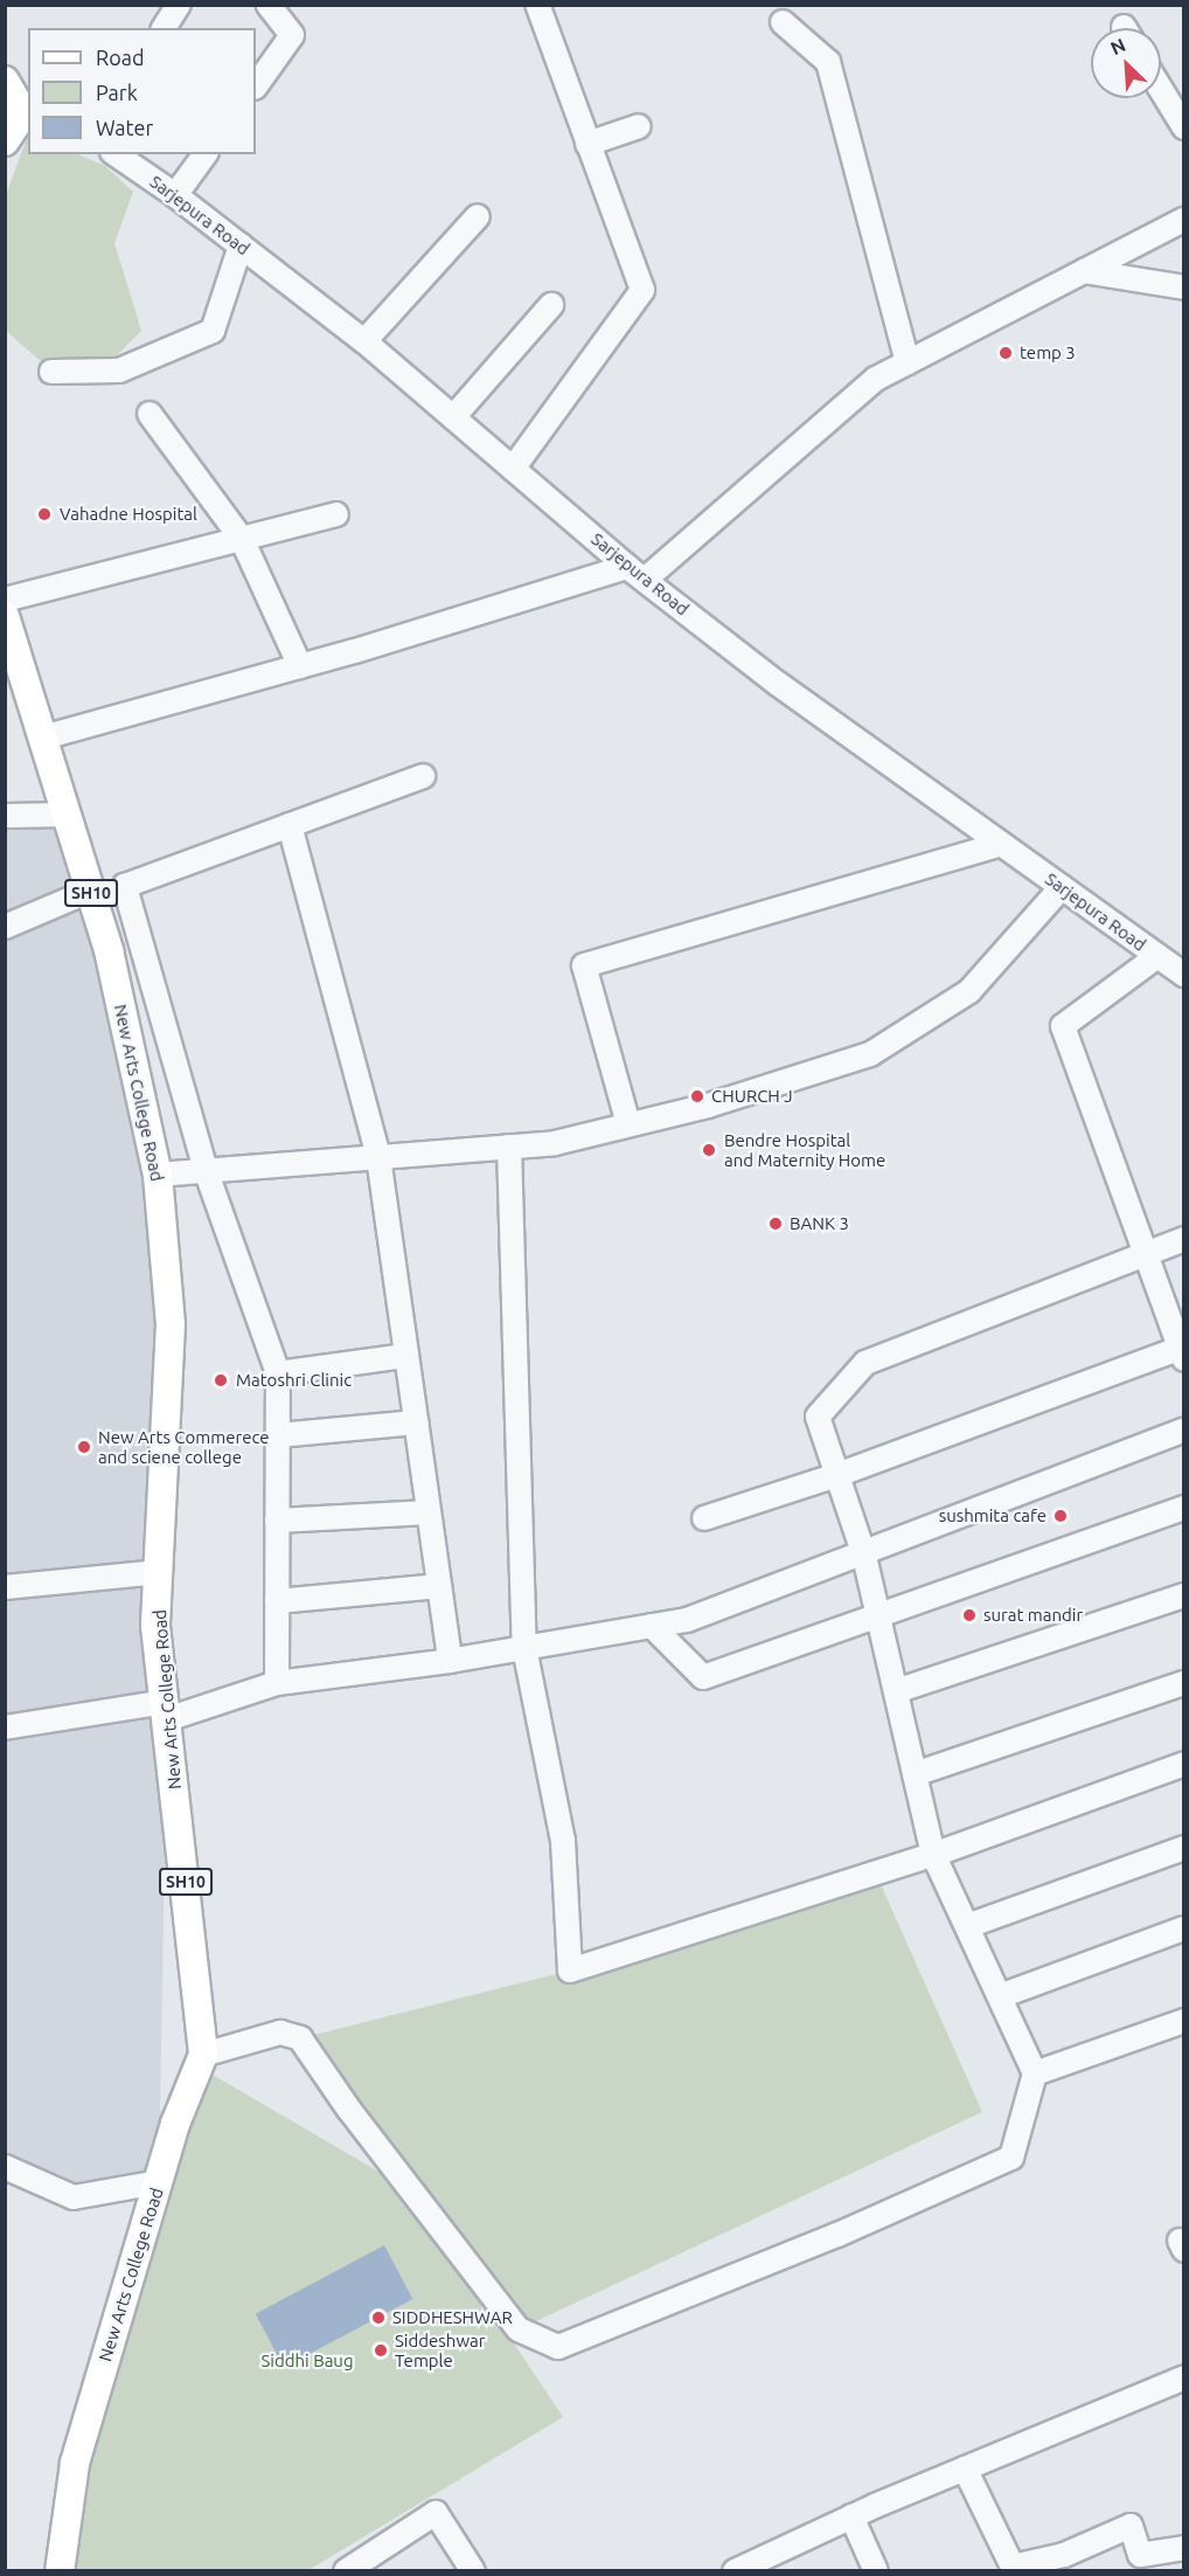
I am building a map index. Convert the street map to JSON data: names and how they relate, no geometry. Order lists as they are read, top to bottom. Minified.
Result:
{"streets":{"main road":["SH10","New Arts College Road"],"street":["Sarjepura Road"]},"parks":["Siddhi Baug"],"places":["temp 3","Vahadne Hospital","CHURCH J","Bendre Hospital and Maternity Home","BANK 3","Matoshri Clinic","New Arts Commerece and sciene college","sushmita cafe","surat mandir","SIDDHESHWAR","Siddeshwar Temple"],"legend":["Road","Park","Water"],"north":"top left"}
